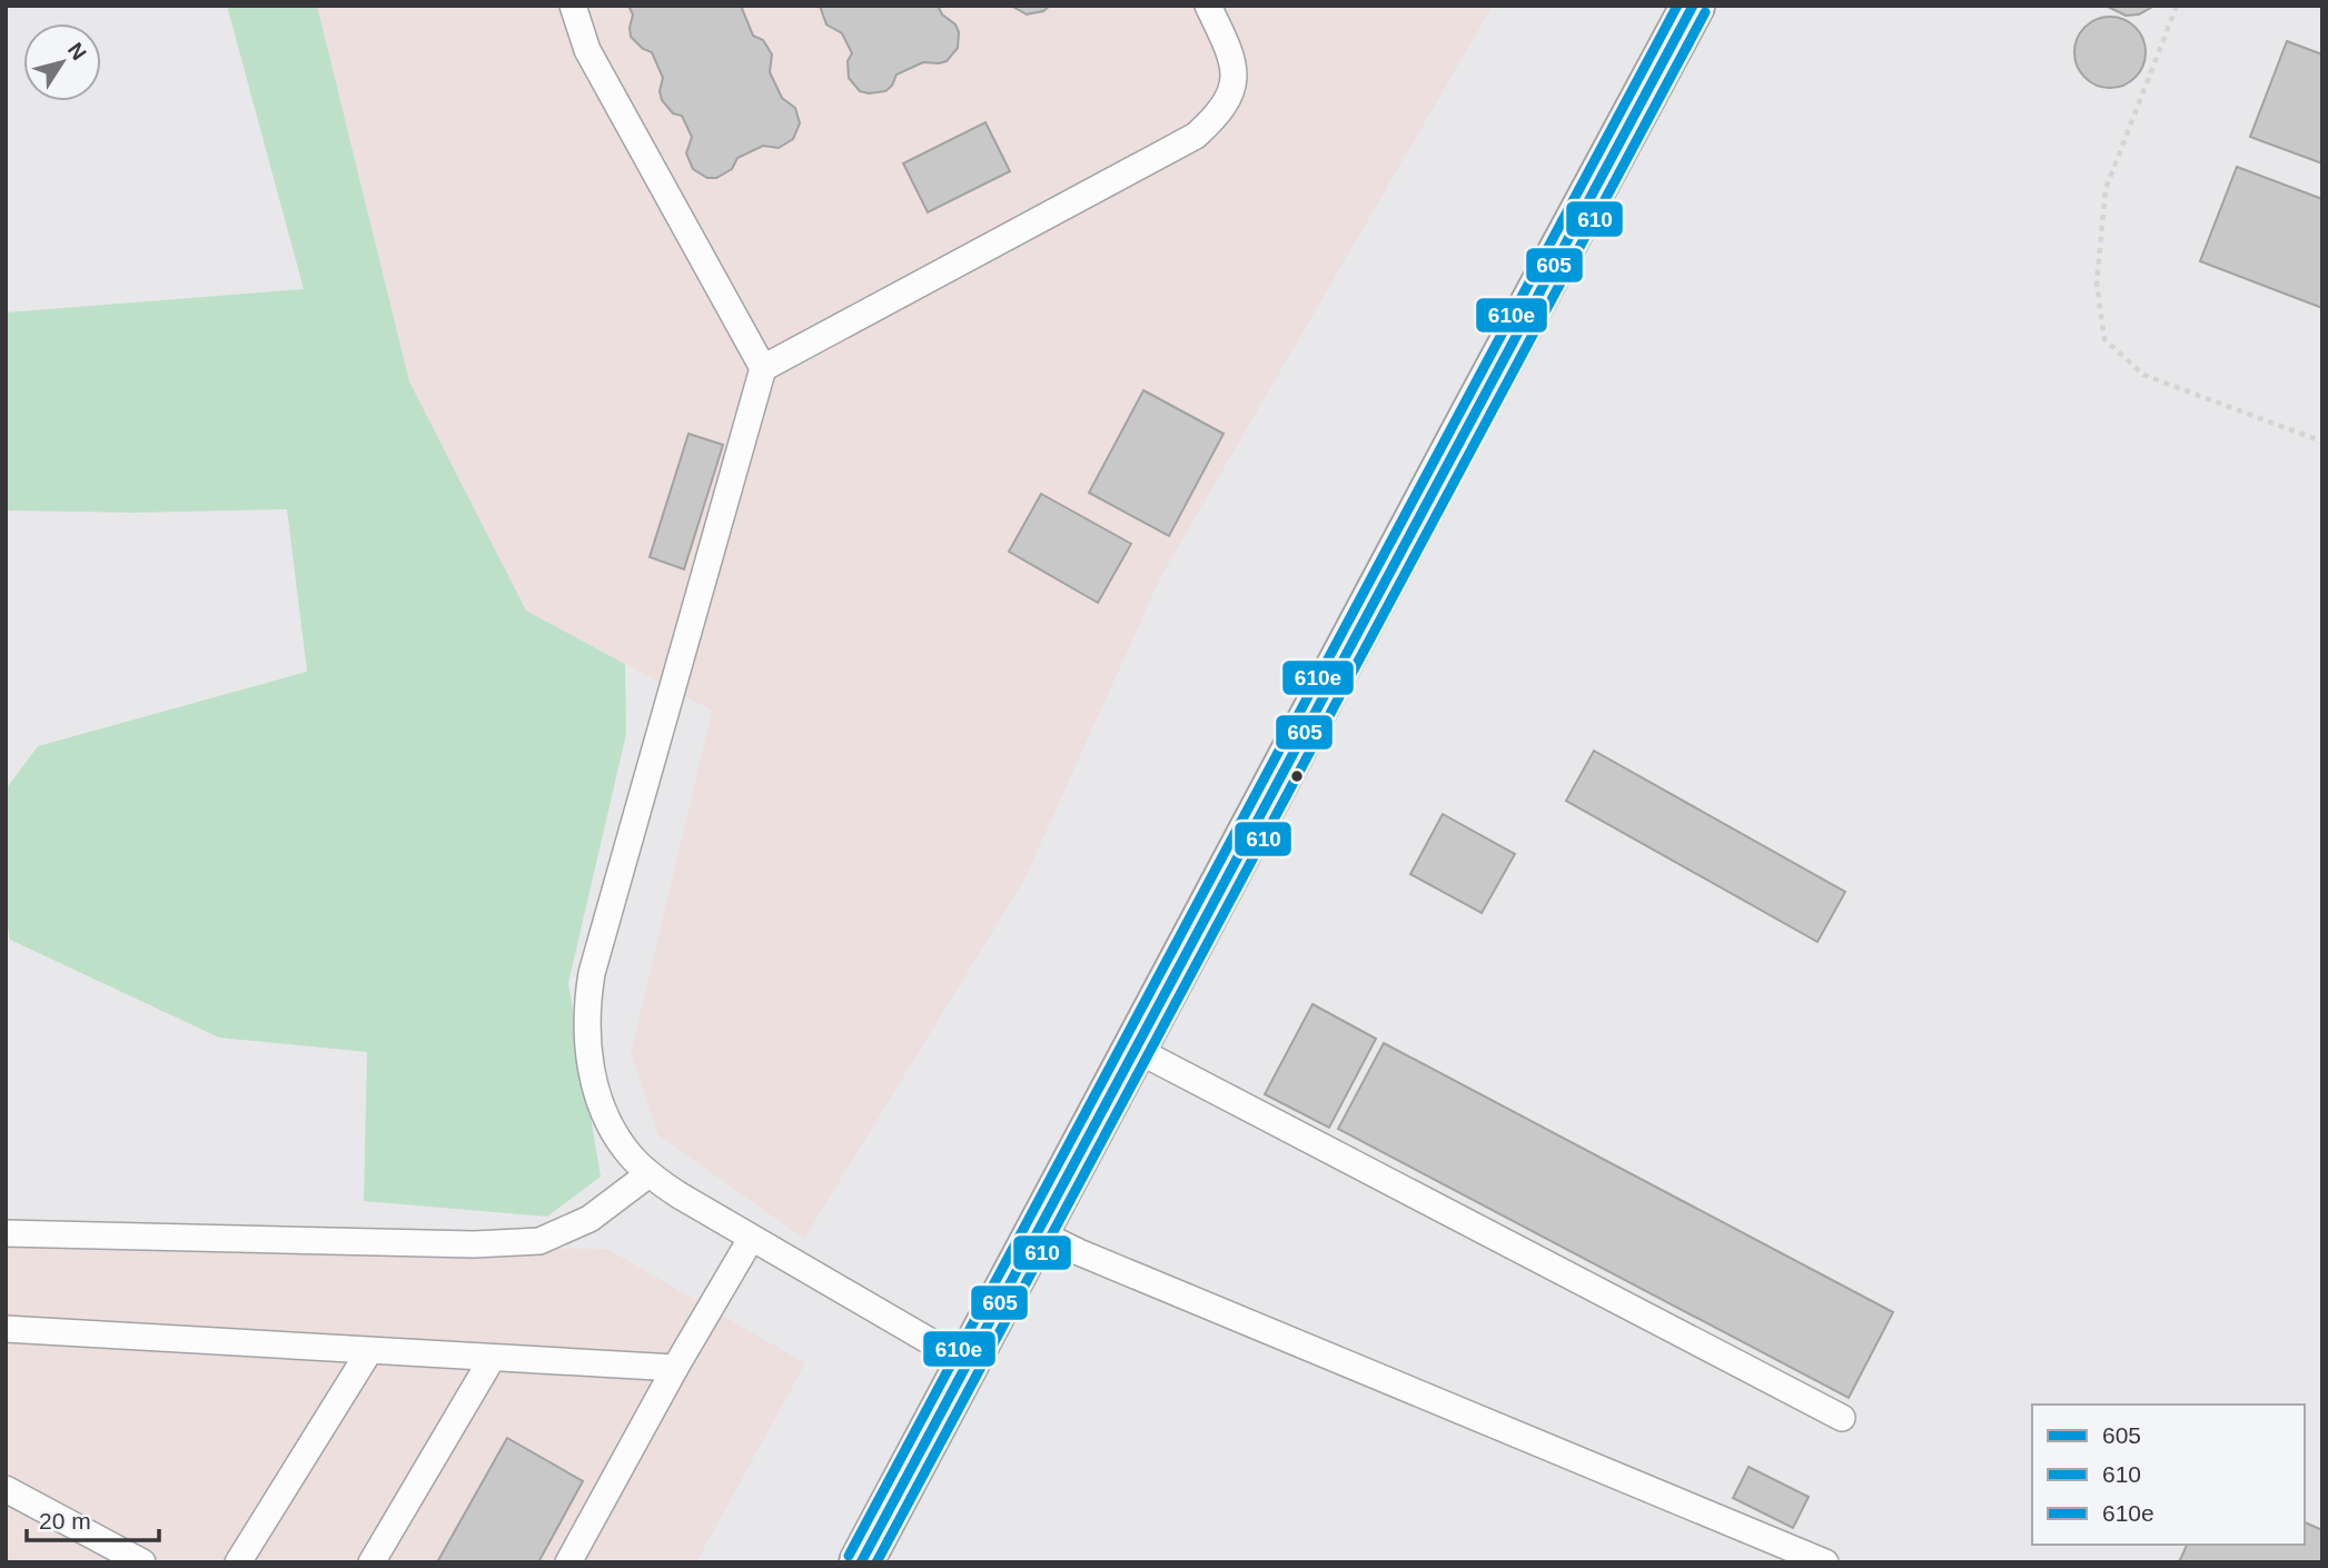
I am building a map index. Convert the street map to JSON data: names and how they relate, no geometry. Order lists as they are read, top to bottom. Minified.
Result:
{"lines":["transit line 605","transit line 610e","transit line 610"],"legend":["605","610","610e"],"scale_bar":"20 m","north":"top right"}
